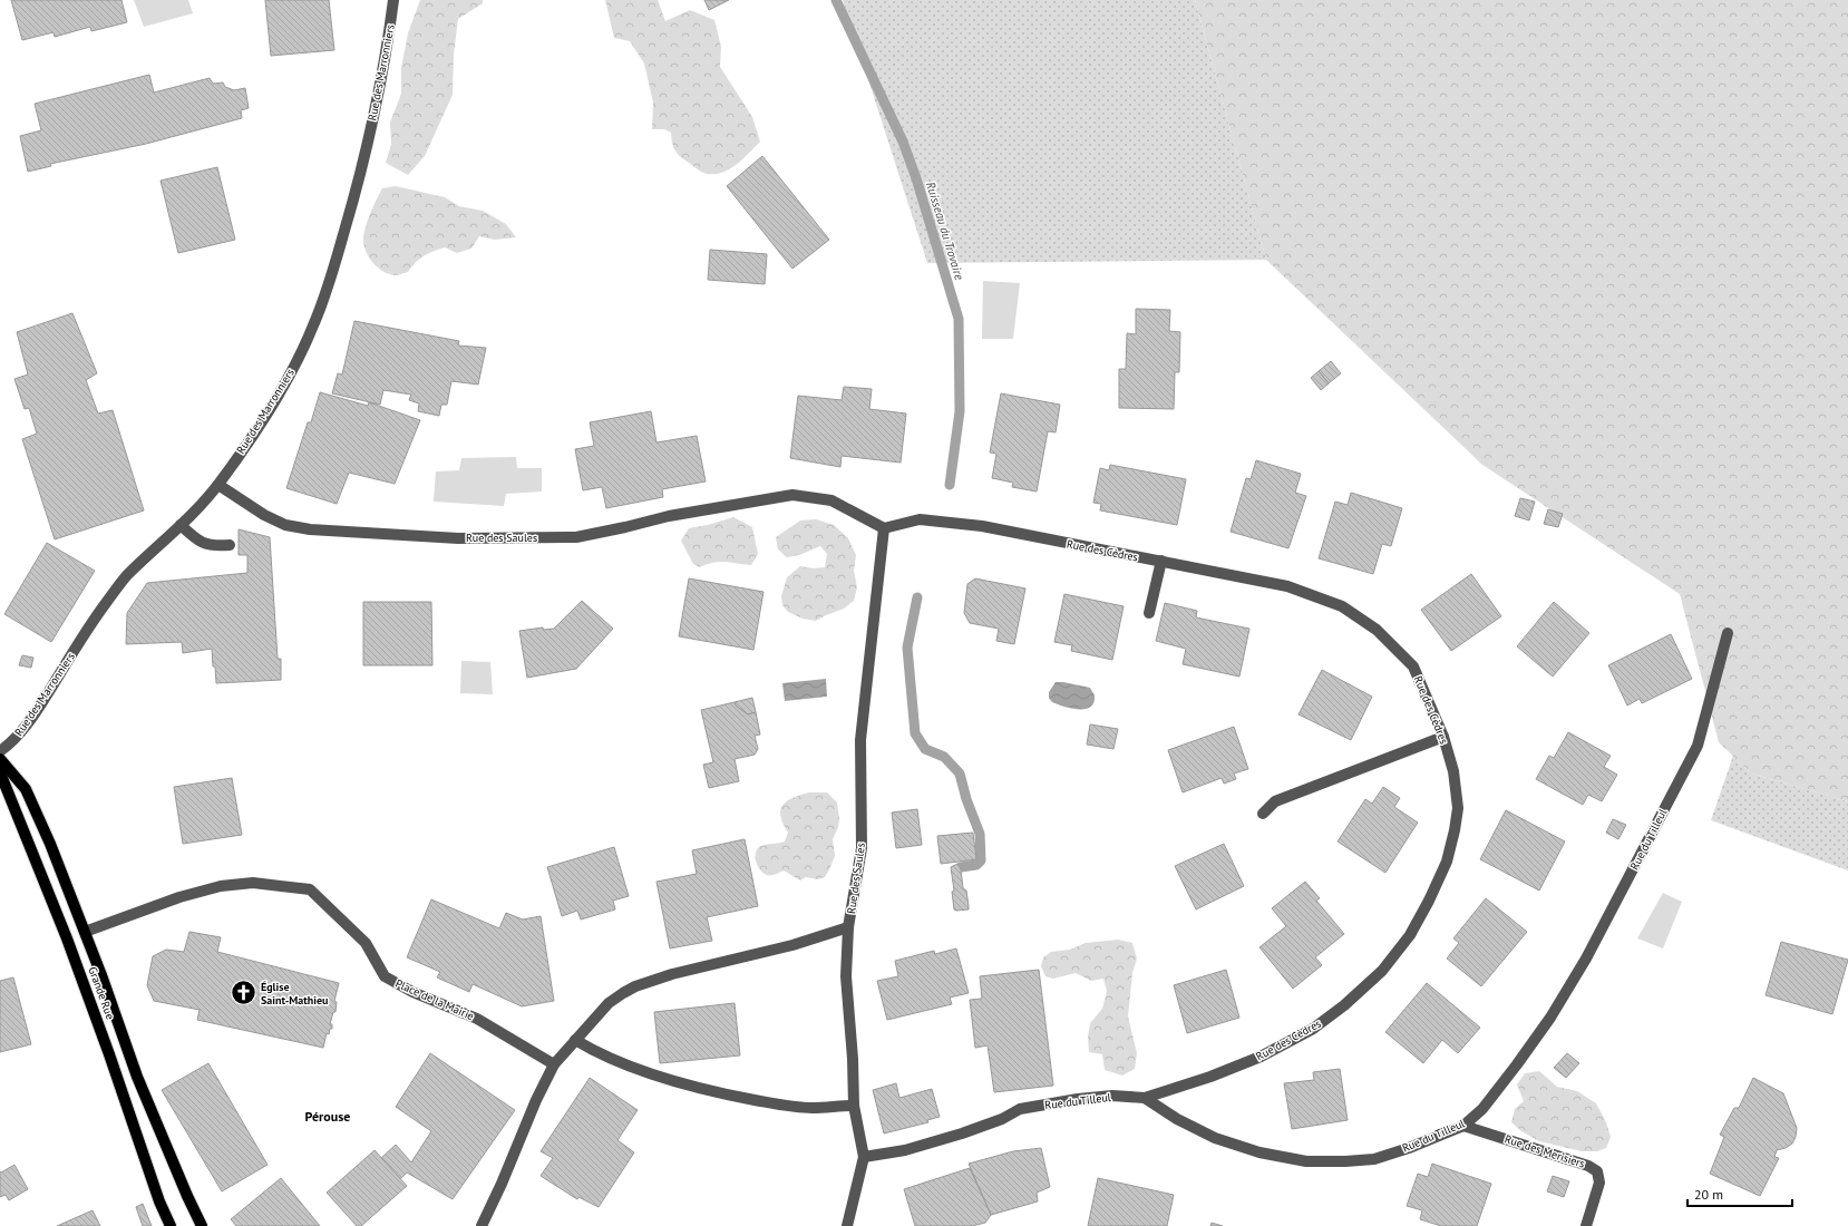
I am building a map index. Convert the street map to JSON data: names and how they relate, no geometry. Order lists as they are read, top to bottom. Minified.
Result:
{"streets":{"main road":["Grande Rue"],"street":["Rue des Marronniers","Rue des Saules","Rue des Cèdres","Rue du Tilleul","Place de la Mairie","Rue des Merisiers"]},"crossings":[["Rue des Marronniers","Rue des Saules"],["Rue des Saules","Rue des Cèdres"],["Rue des Saules","Rue du Tilleul"],["Rue des Cèdres","Rue du Tilleul"],["Rue du Tilleul","Rue des Merisiers"]],"districts":["Pérouse"],"water":["Ruisseau du Trovaire"],"places":{"church":["Église Saint-Mathieu"]},"scale_bar":"20 m"}
